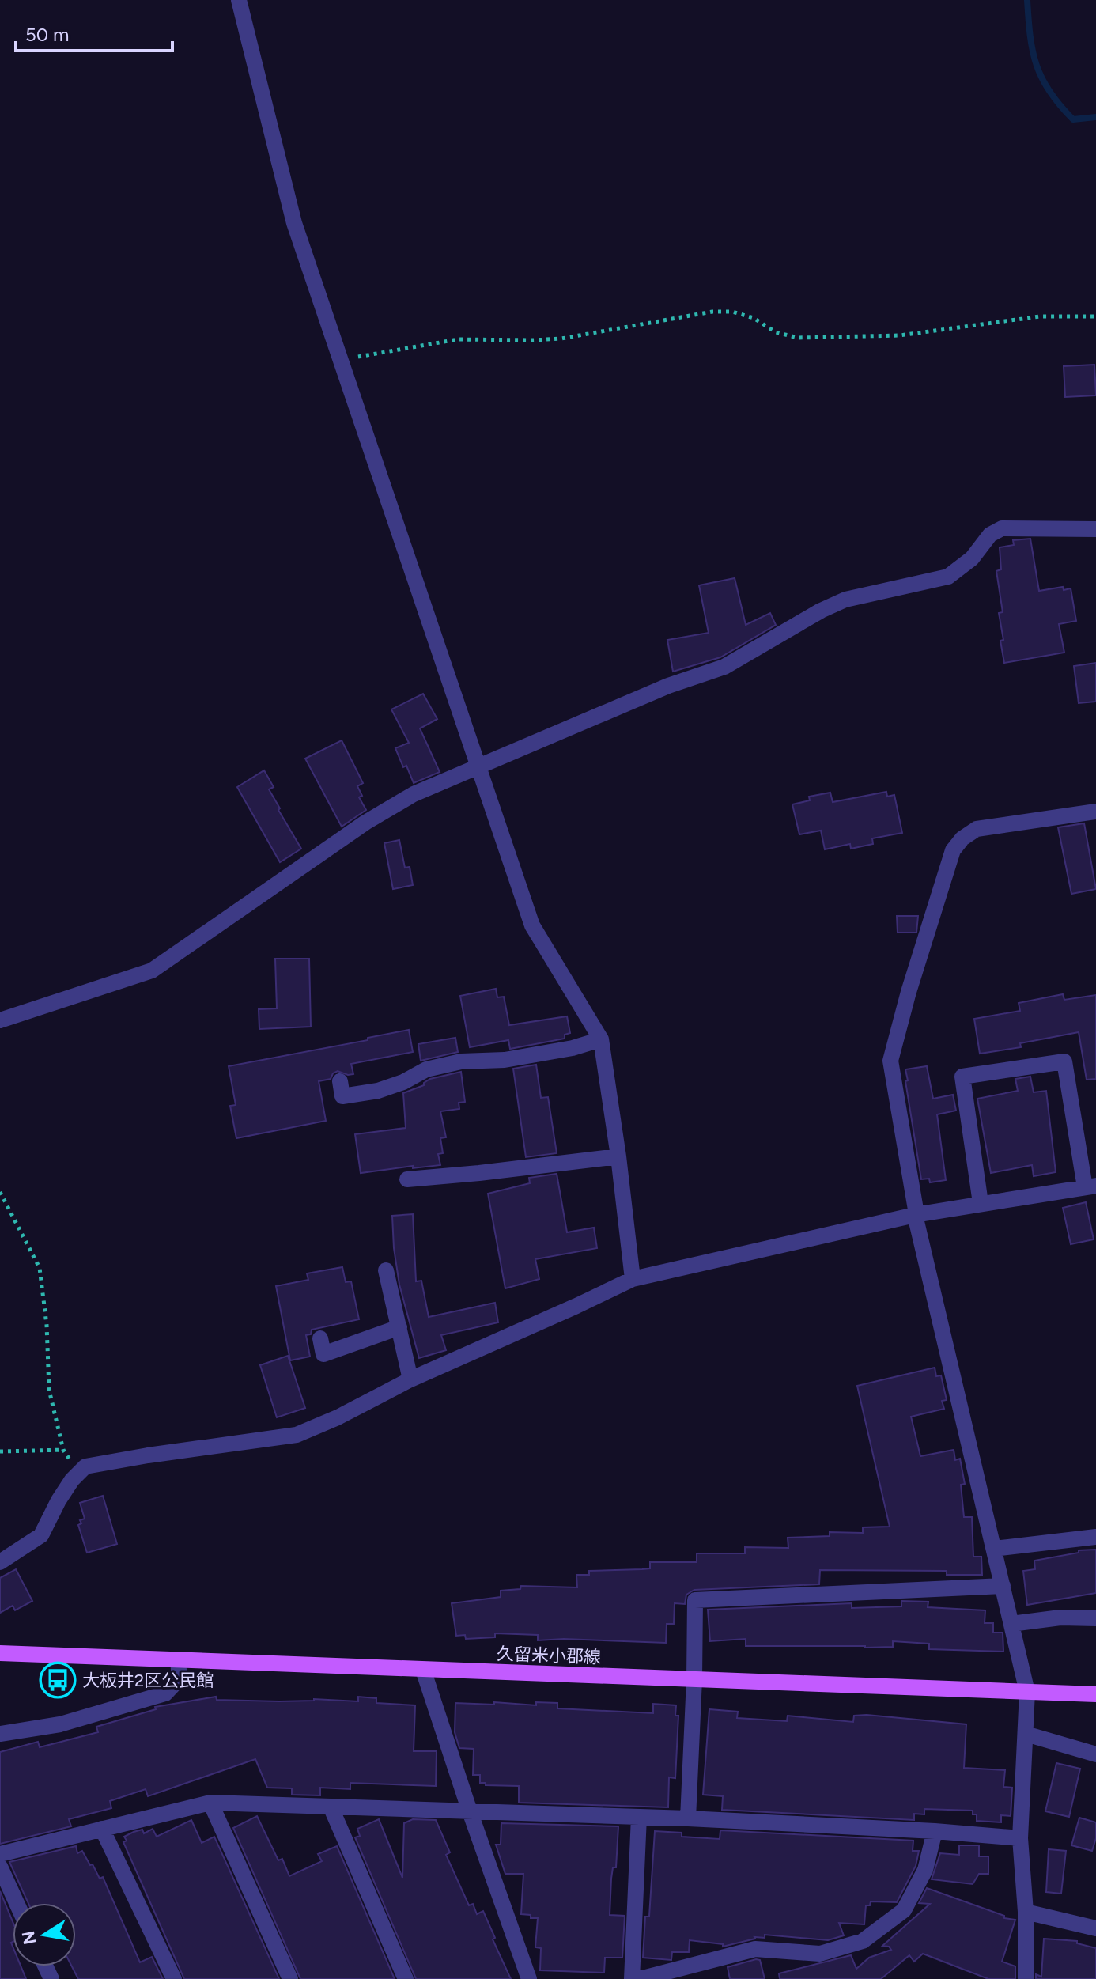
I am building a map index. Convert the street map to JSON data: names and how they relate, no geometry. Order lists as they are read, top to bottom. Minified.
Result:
{"streets":{"main road":["久留米小郡線"]},"places":{"bus stop":["大板井2区公民館"]},"scale_bar":"50 m","north":"left"}
